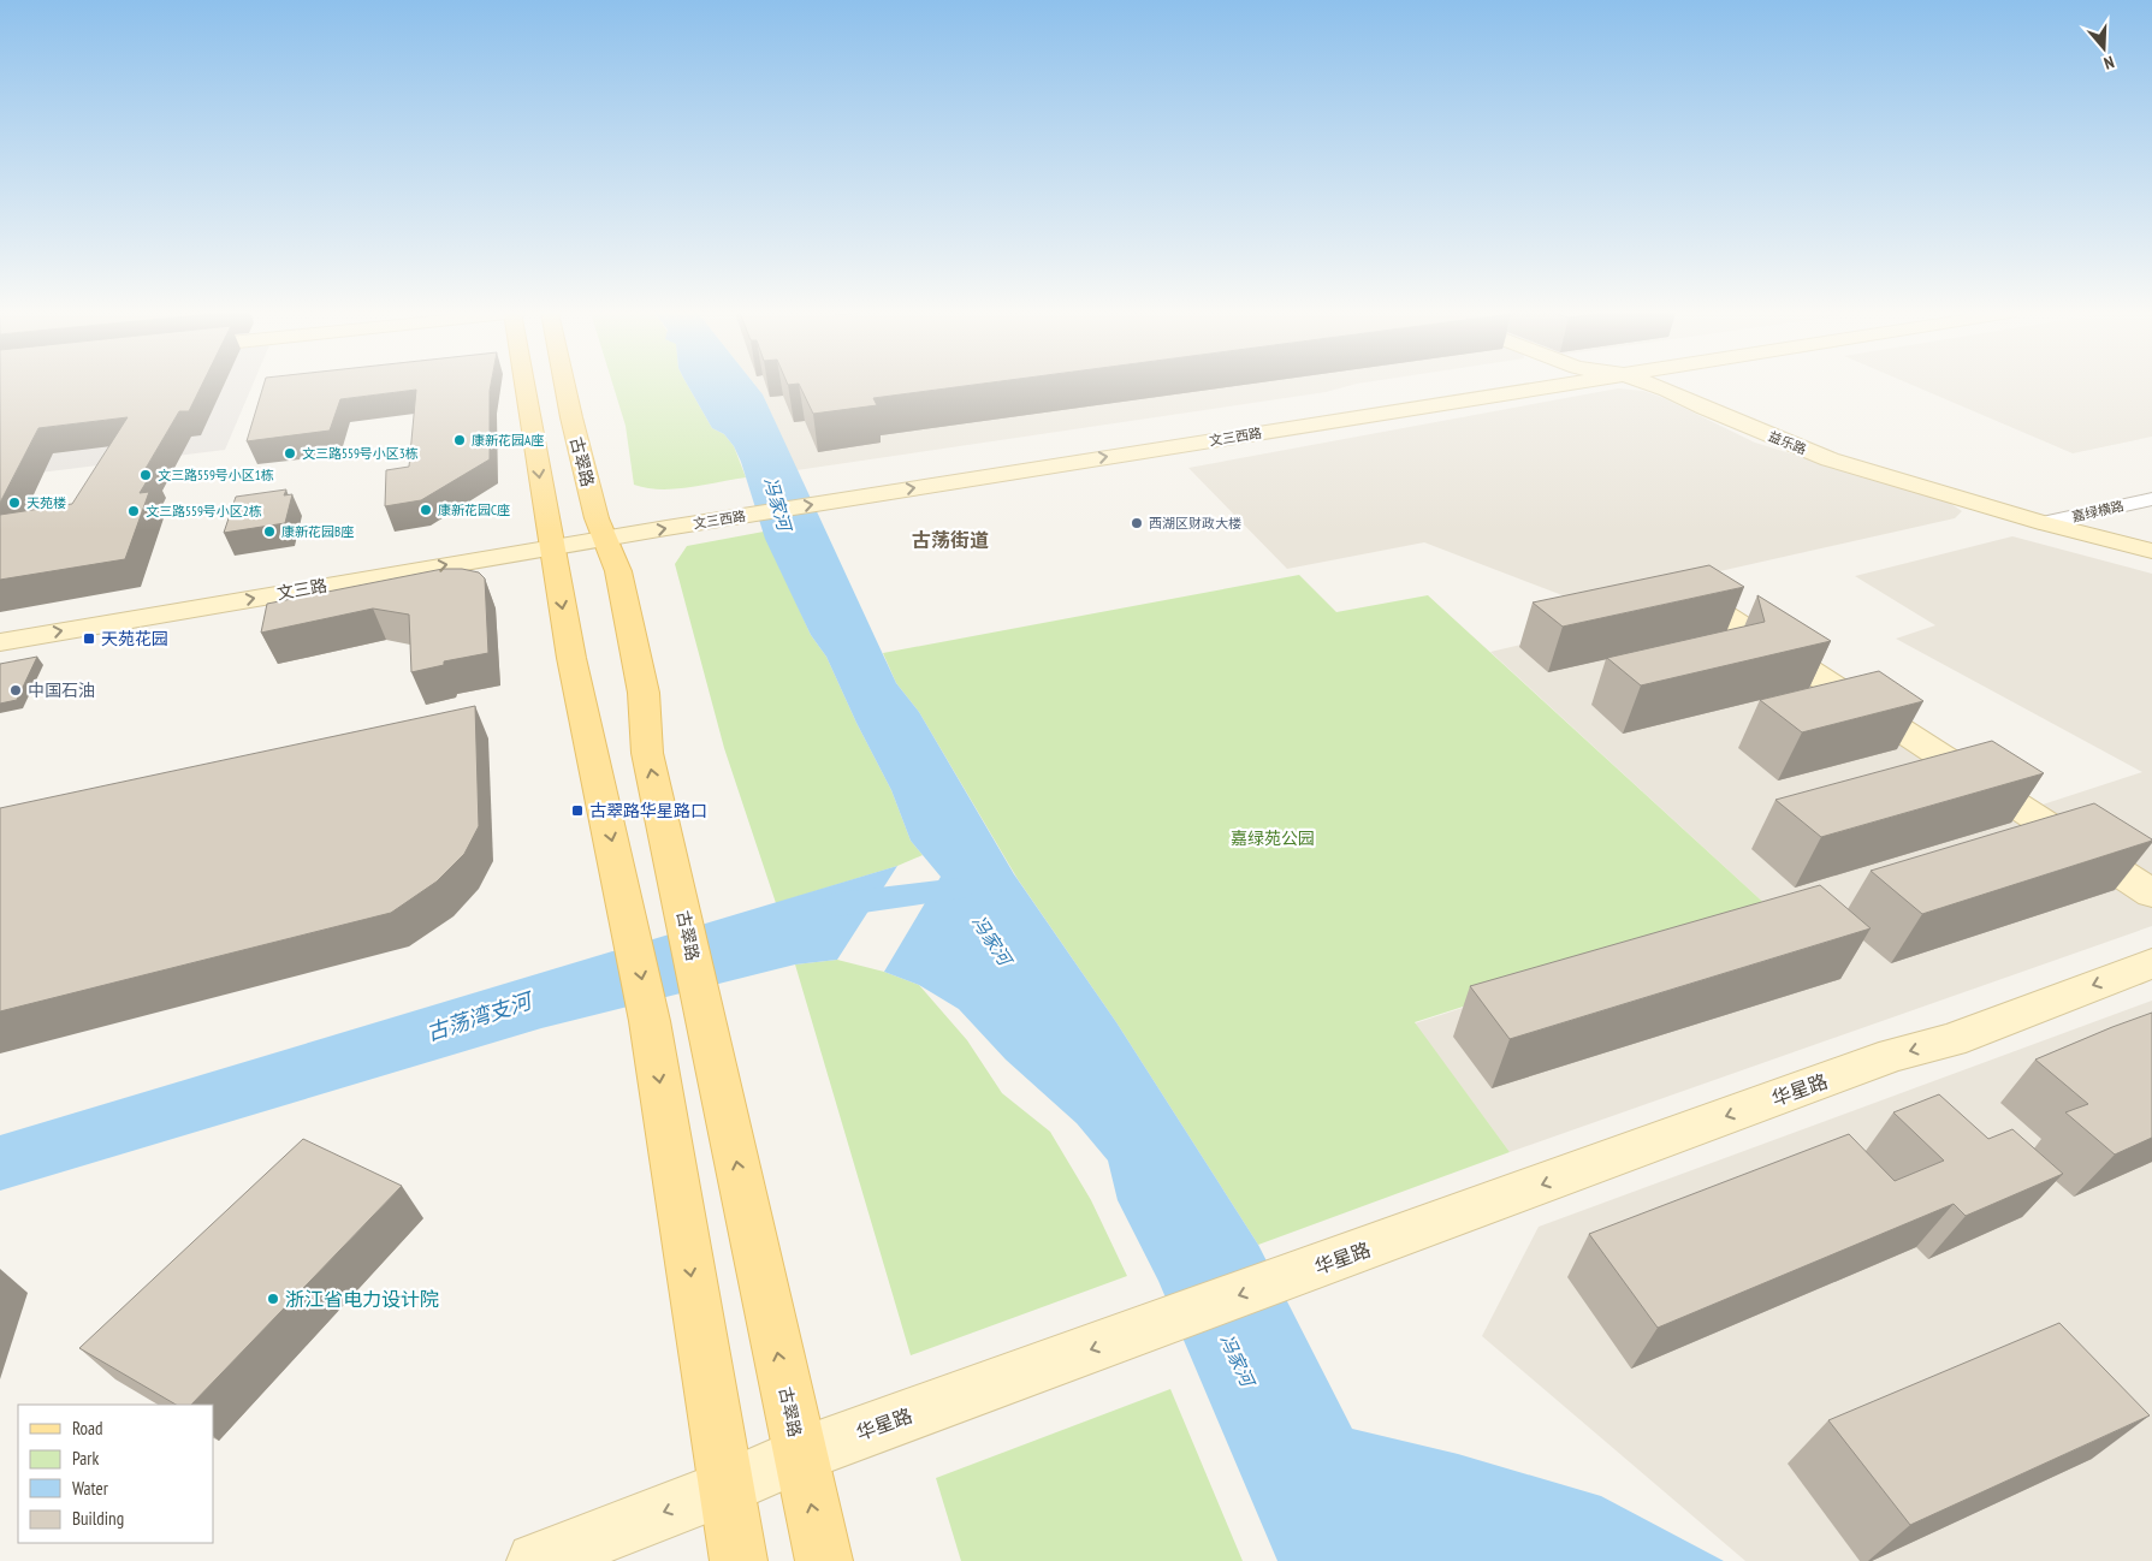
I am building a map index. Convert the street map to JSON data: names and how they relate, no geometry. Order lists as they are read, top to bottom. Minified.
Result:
{"streets":{"main road":["文三西路","益乐路","古翠路","文三路","华星路"],"street":["嘉绿横路"]},"crossings":[["文三西路","古翠路"],["文三西路","文三路"],["益乐路","嘉绿横路"],["古翠路","文三路"],["古翠路","华星路"]],"one_way":["华星路"],"districts":["古荡街道"],"water":["冯家河","古荡湾支河"],"parks":["嘉绿苑公园"],"places":{"other":["康新花园A座","文三路559号小区3栋","文三路559号小区1栋","天苑楼","康新花园C座","文三路559号小区2栋","西湖区财政大楼","康新花园B座","中国石油","浙江省电力设计院"],"transit":["天苑花园","古翠路华星路口"]},"legend":["Road","Park","Water","Building"],"north":"bottom"}
